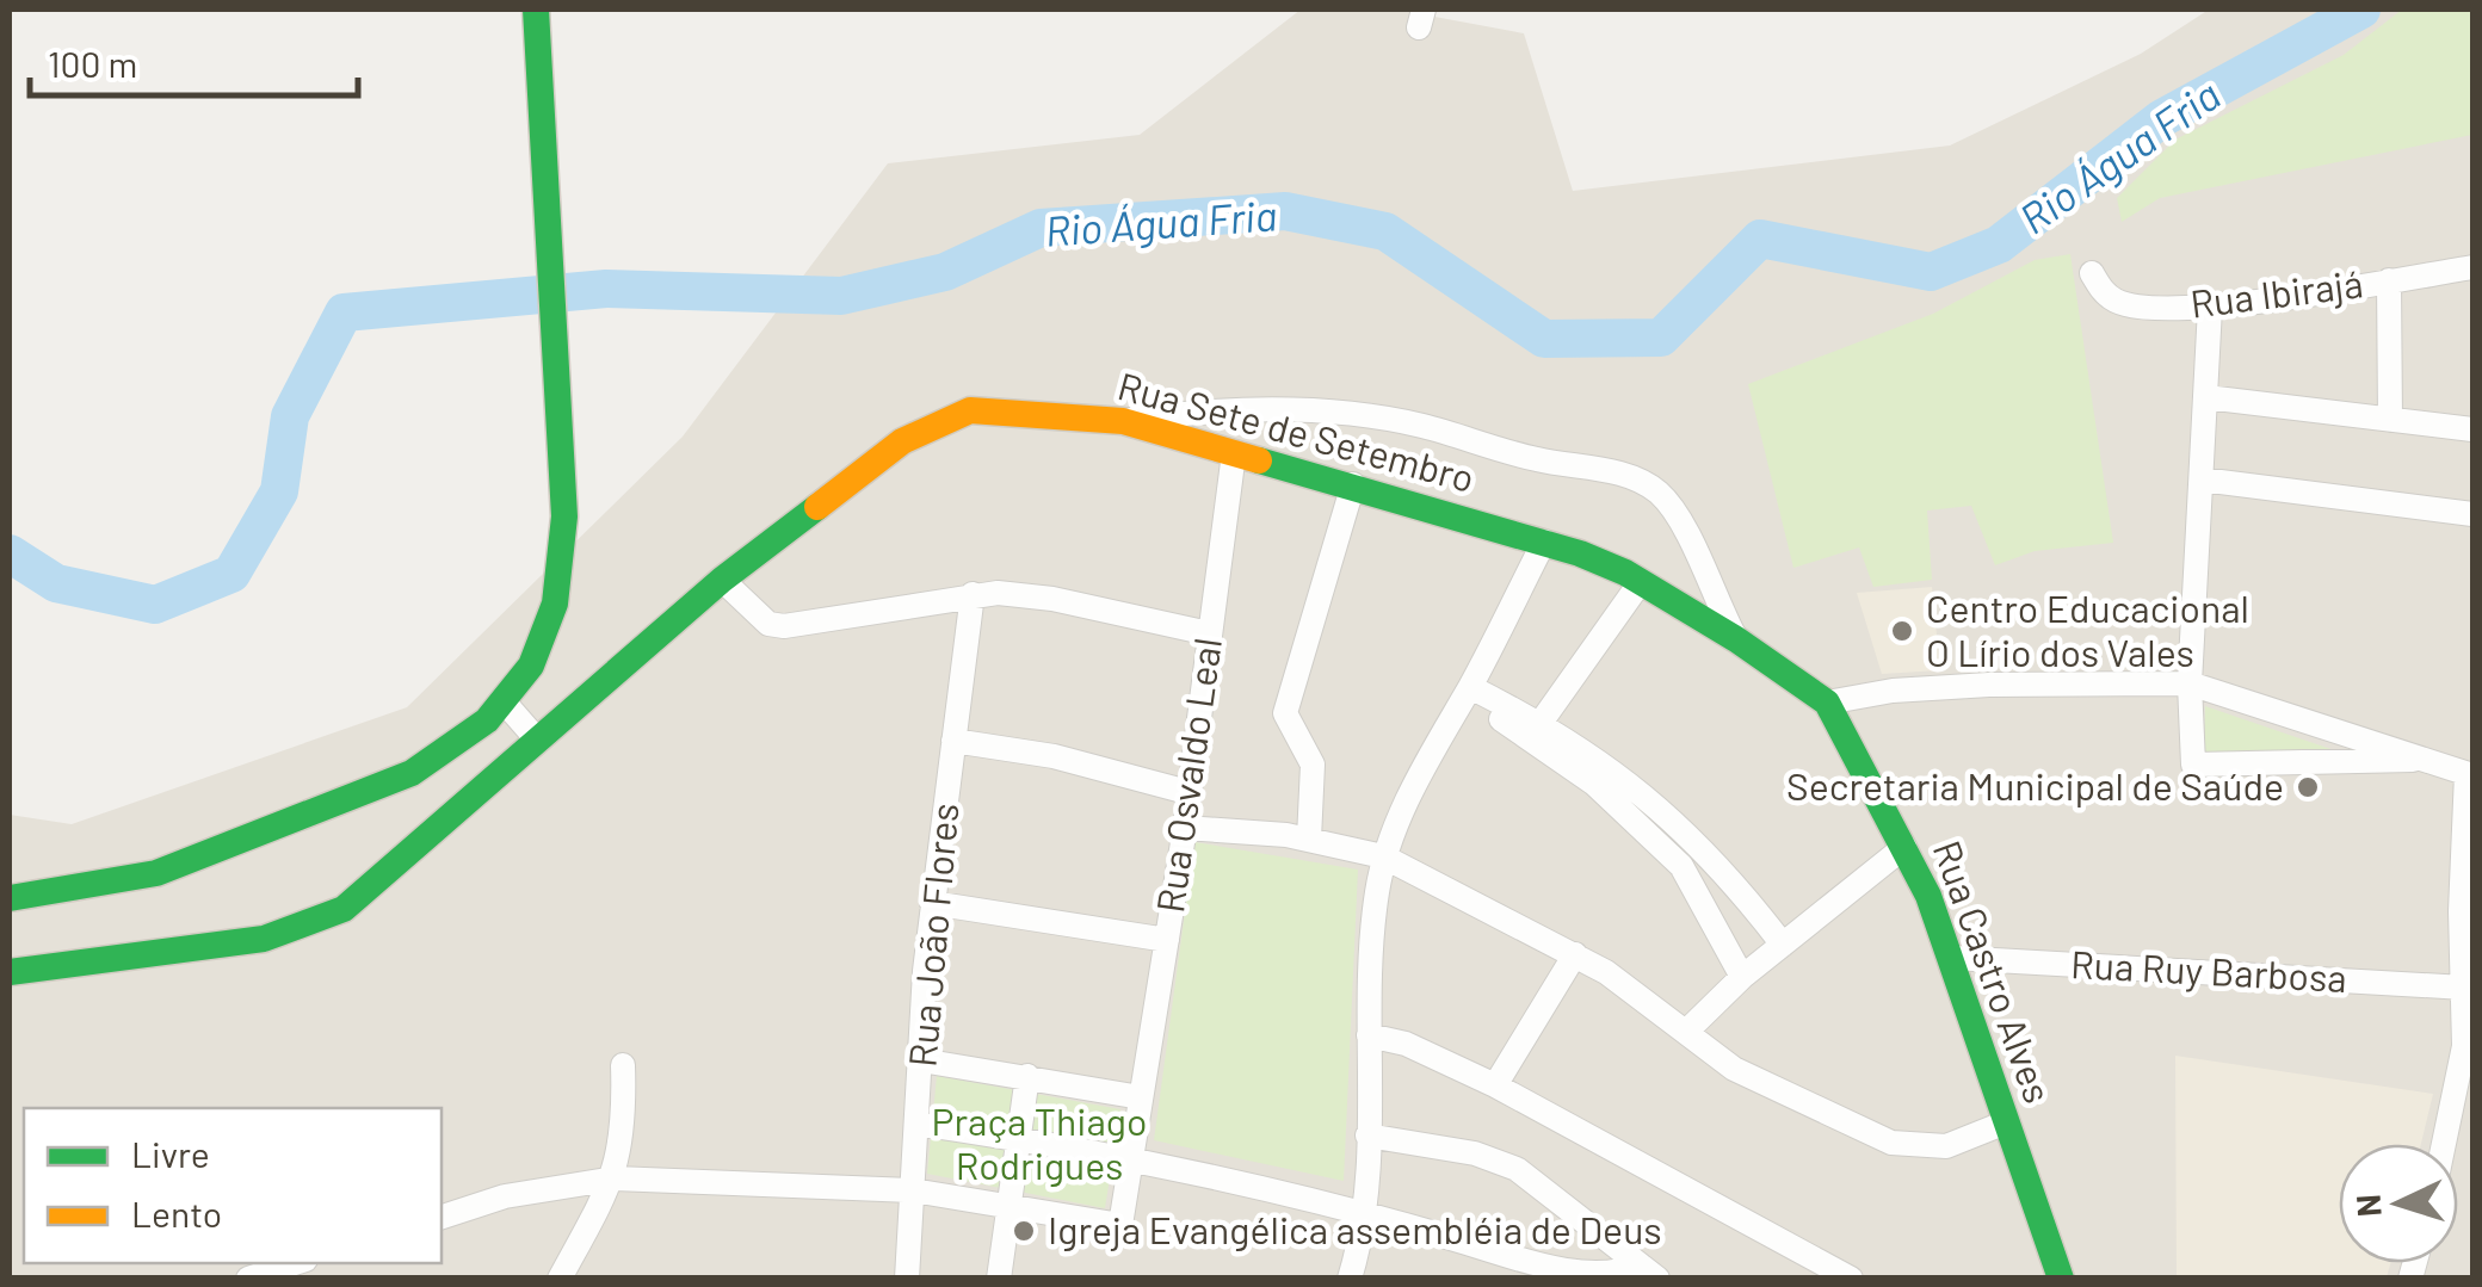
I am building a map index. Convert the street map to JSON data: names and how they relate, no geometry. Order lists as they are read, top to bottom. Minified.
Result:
{"streets":{"street":["Rua Ibirajá","Rua Sete de Setembro","Rua Osvaldo Leal","Rua João Flores","Rua Castro Alves","Rua Ruy Barbosa"]},"crossings":[["Rua Sete de Setembro","Rua Osvaldo Leal"],["Rua Sete de Setembro","Rua Castro Alves"],["Rua Castro Alves","Rua Ruy Barbosa"]],"water":["Rio Água Fria"],"parks":["Praça Thiago Rodrigues"],"places":["Centro Educacional O Lírio dos Vales","Secretaria Municipal de Saúde","Igreja Evangélica assembléia de Deus"],"legend":["Livre","Lento"],"scale_bar":"100 m","north":"left"}
